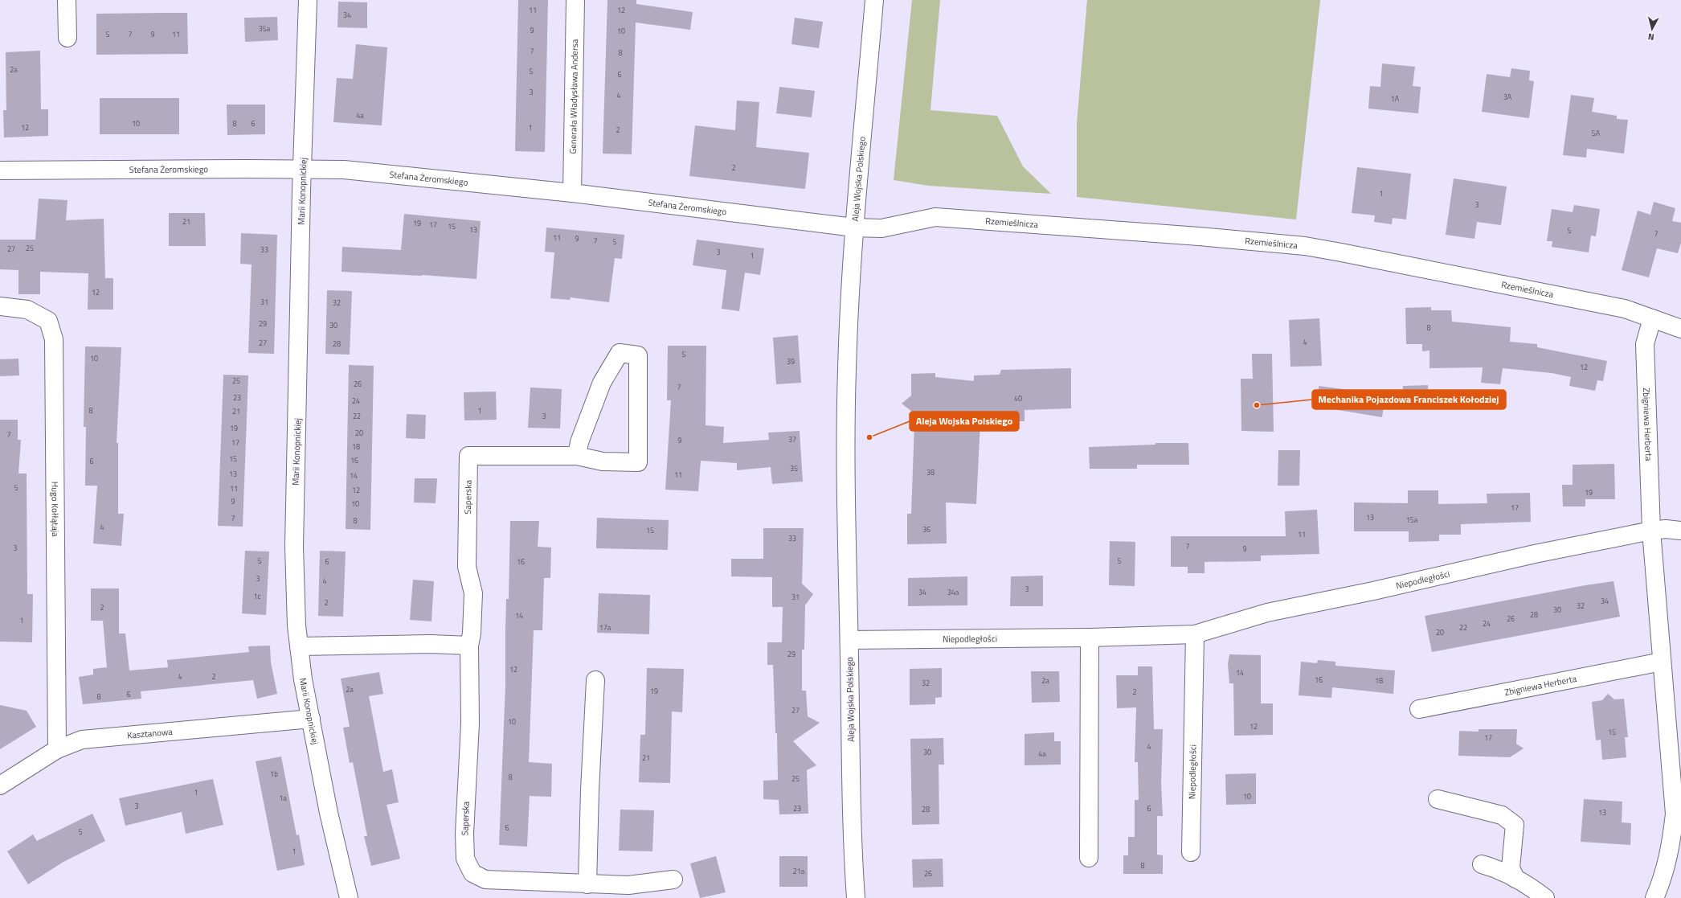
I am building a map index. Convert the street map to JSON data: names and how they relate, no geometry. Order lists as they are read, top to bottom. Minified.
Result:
{"streets":{"street":["Generała Władysława Andersa","Stefana Żeromskiego","Aleja Wojska Polskiego","Marii Konopnickiej","Rzemieślnicza","Zbigniewa Herberta","Saperska","Hugo Kołłątaja","Niepodległości","Kasztanowa"]},"crossings":[["Generała Władysława Andersa","Stefana Żeromskiego"],["Stefana Żeromskiego","Aleja Wojska Polskiego"],["Stefana Żeromskiego","Marii Konopnickiej"],["Stefana Żeromskiego","Rzemieślnicza"],["Aleja Wojska Polskiego","Rzemieślnicza"],["Aleja Wojska Polskiego","Niepodległości"],["Marii Konopnickiej","Kasztanowa"],["Rzemieślnicza","Zbigniewa Herberta"],["Zbigniewa Herberta","Niepodległości"],["Hugo Kołłątaja","Kasztanowa"]],"places":["Mechanika Pojazdowa Franciszek Kołodziej","Aleja Wojska Polskiego"],"house_numbers":["11","12","34","35a","9","10","5","7","9","11","7","8","2a","5","6","3","4","3A","1A","4a","10","8","6","12","1","2","5A","2","1","3","21","19","17","15","13","5","7","11","9","7","5","25","27","33","3","1","12","31","32","29","30","8","4","27","28","5","10","39","12","25","26","7","23","40","24","8","1","21","22","3","19","20","7","37","9","17","18","15","16","6","35","38","13","11","14","5","11","12","19","9","10","17","13","7","15a","8","4","36","15","11","33","7","3","9","5","5","6","16","3","4","3","34","34a","1c","31","34","2","32","2","30","28","14","26","1","24","17a","22","20","29","12","14","4","2","16","2a","18","32","2a","19","2","6","8","27","10","12","15","17","4","30","4a","21","1b","8","25","1","10","1a","3","23","6","28","13","6","5","1","8","21a","26"],"north":"bottom"}
